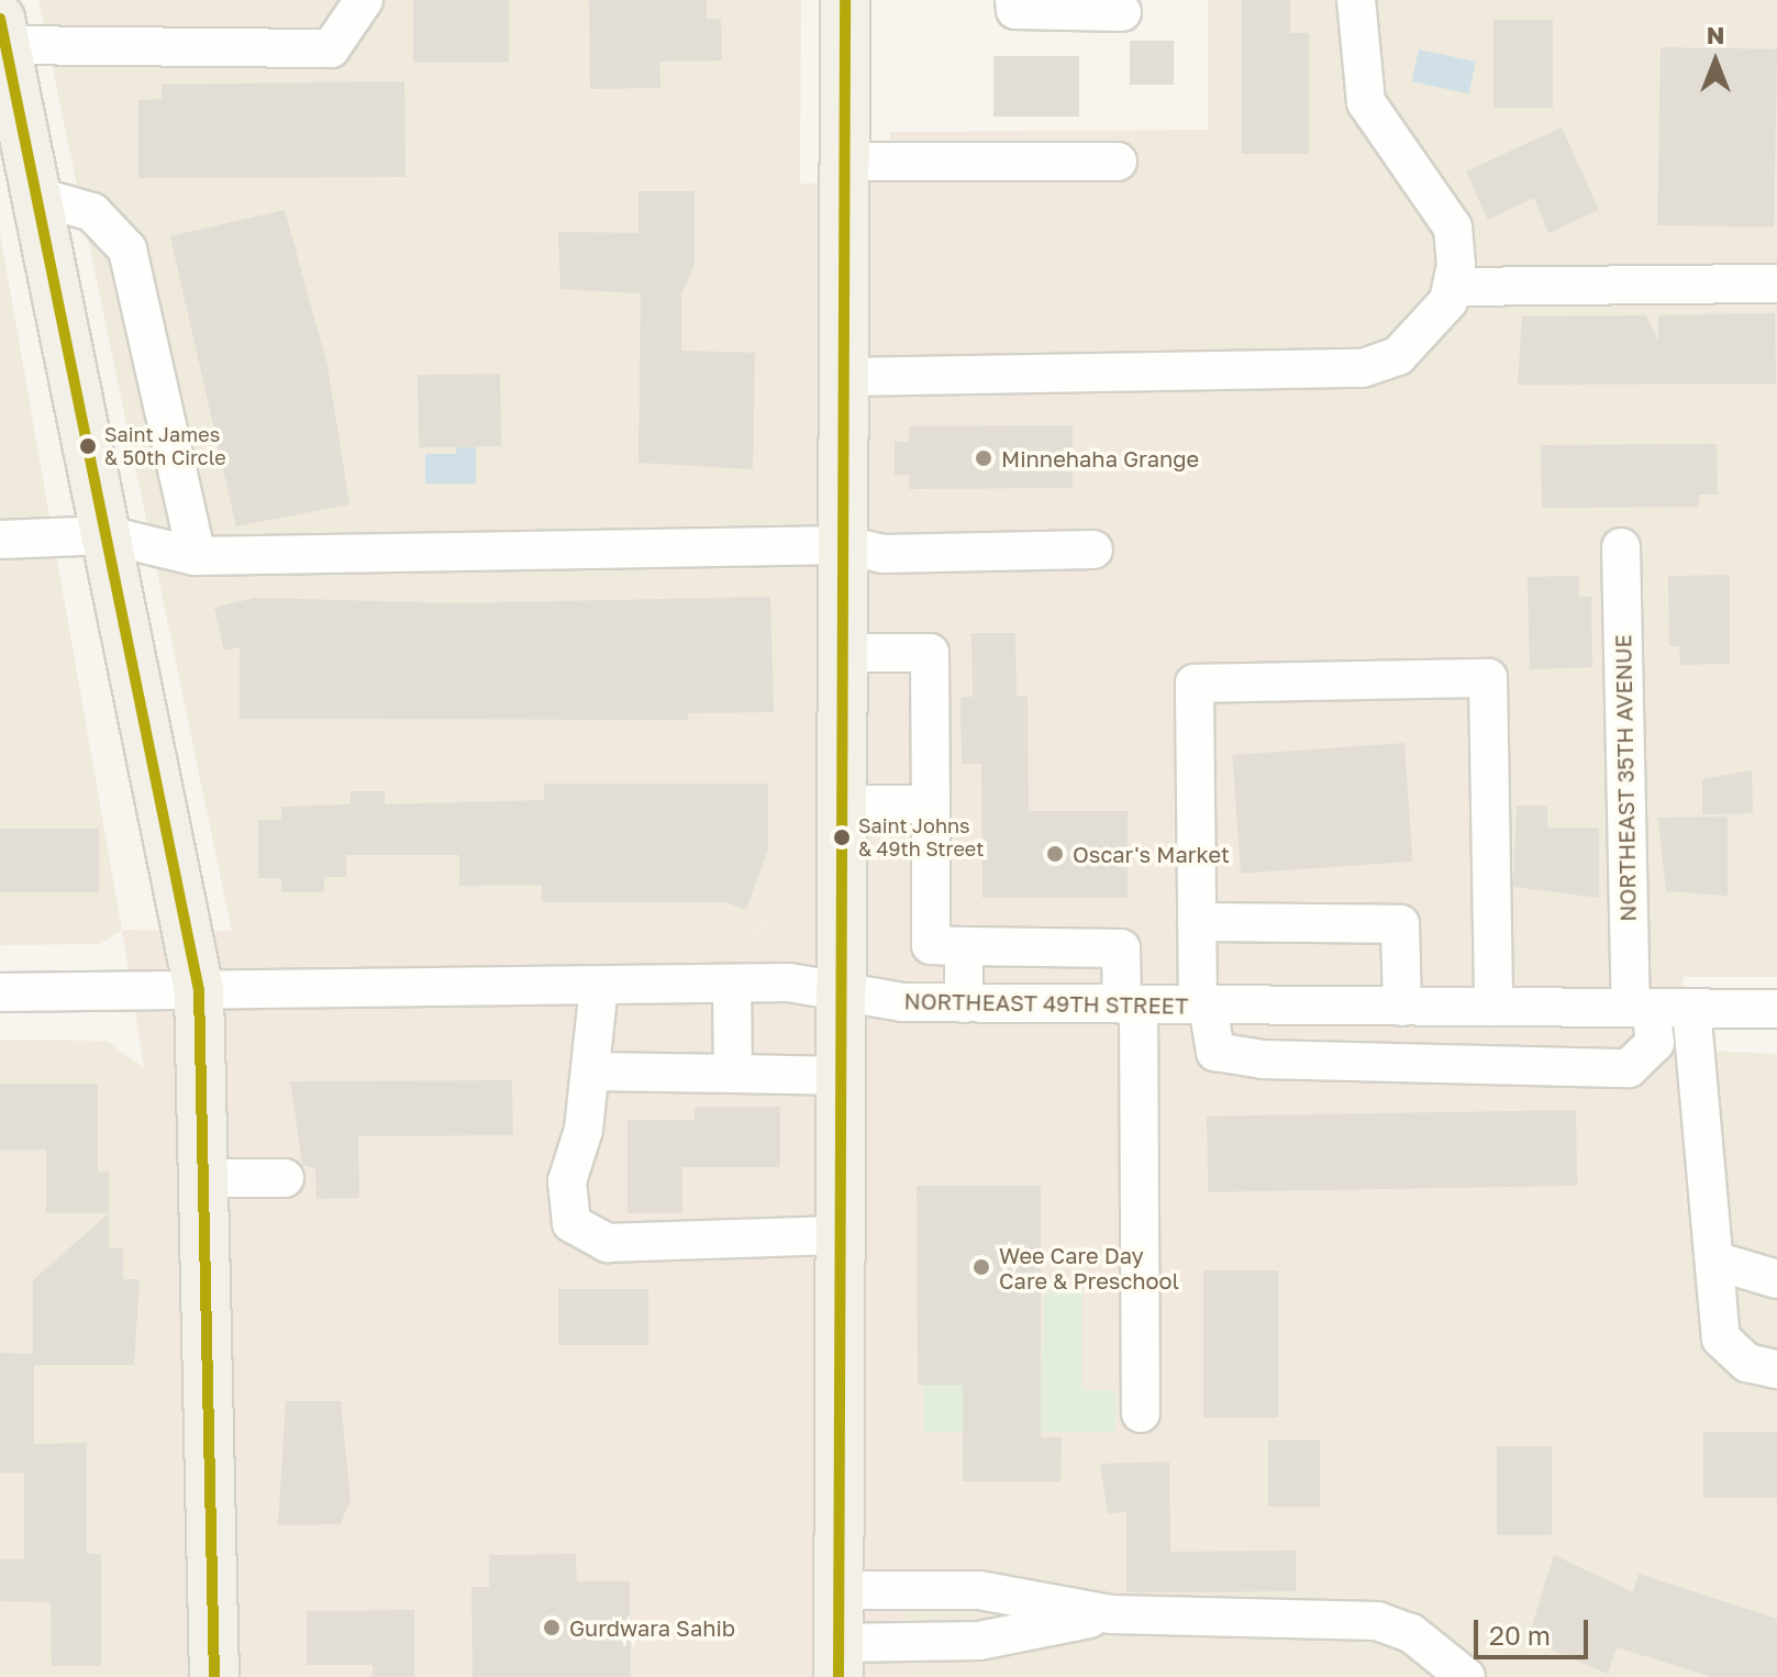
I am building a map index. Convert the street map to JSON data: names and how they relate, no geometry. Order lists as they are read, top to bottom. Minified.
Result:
{"streets":{"street":["NORTHEAST 35TH AVENUE","NORTHEAST 49TH STREET"]},"crossings":[["NORTHEAST 35TH AVENUE","NORTHEAST 49TH STREET"]],"places":["Saint James & 50th Circle","Minnehaha Grange","Saint Johns & 49th Street","Oscar's Market","Wee Care Day Care & Preschool","Gurdwara Sahib"],"scale_bar":"20 m","north":"top"}
